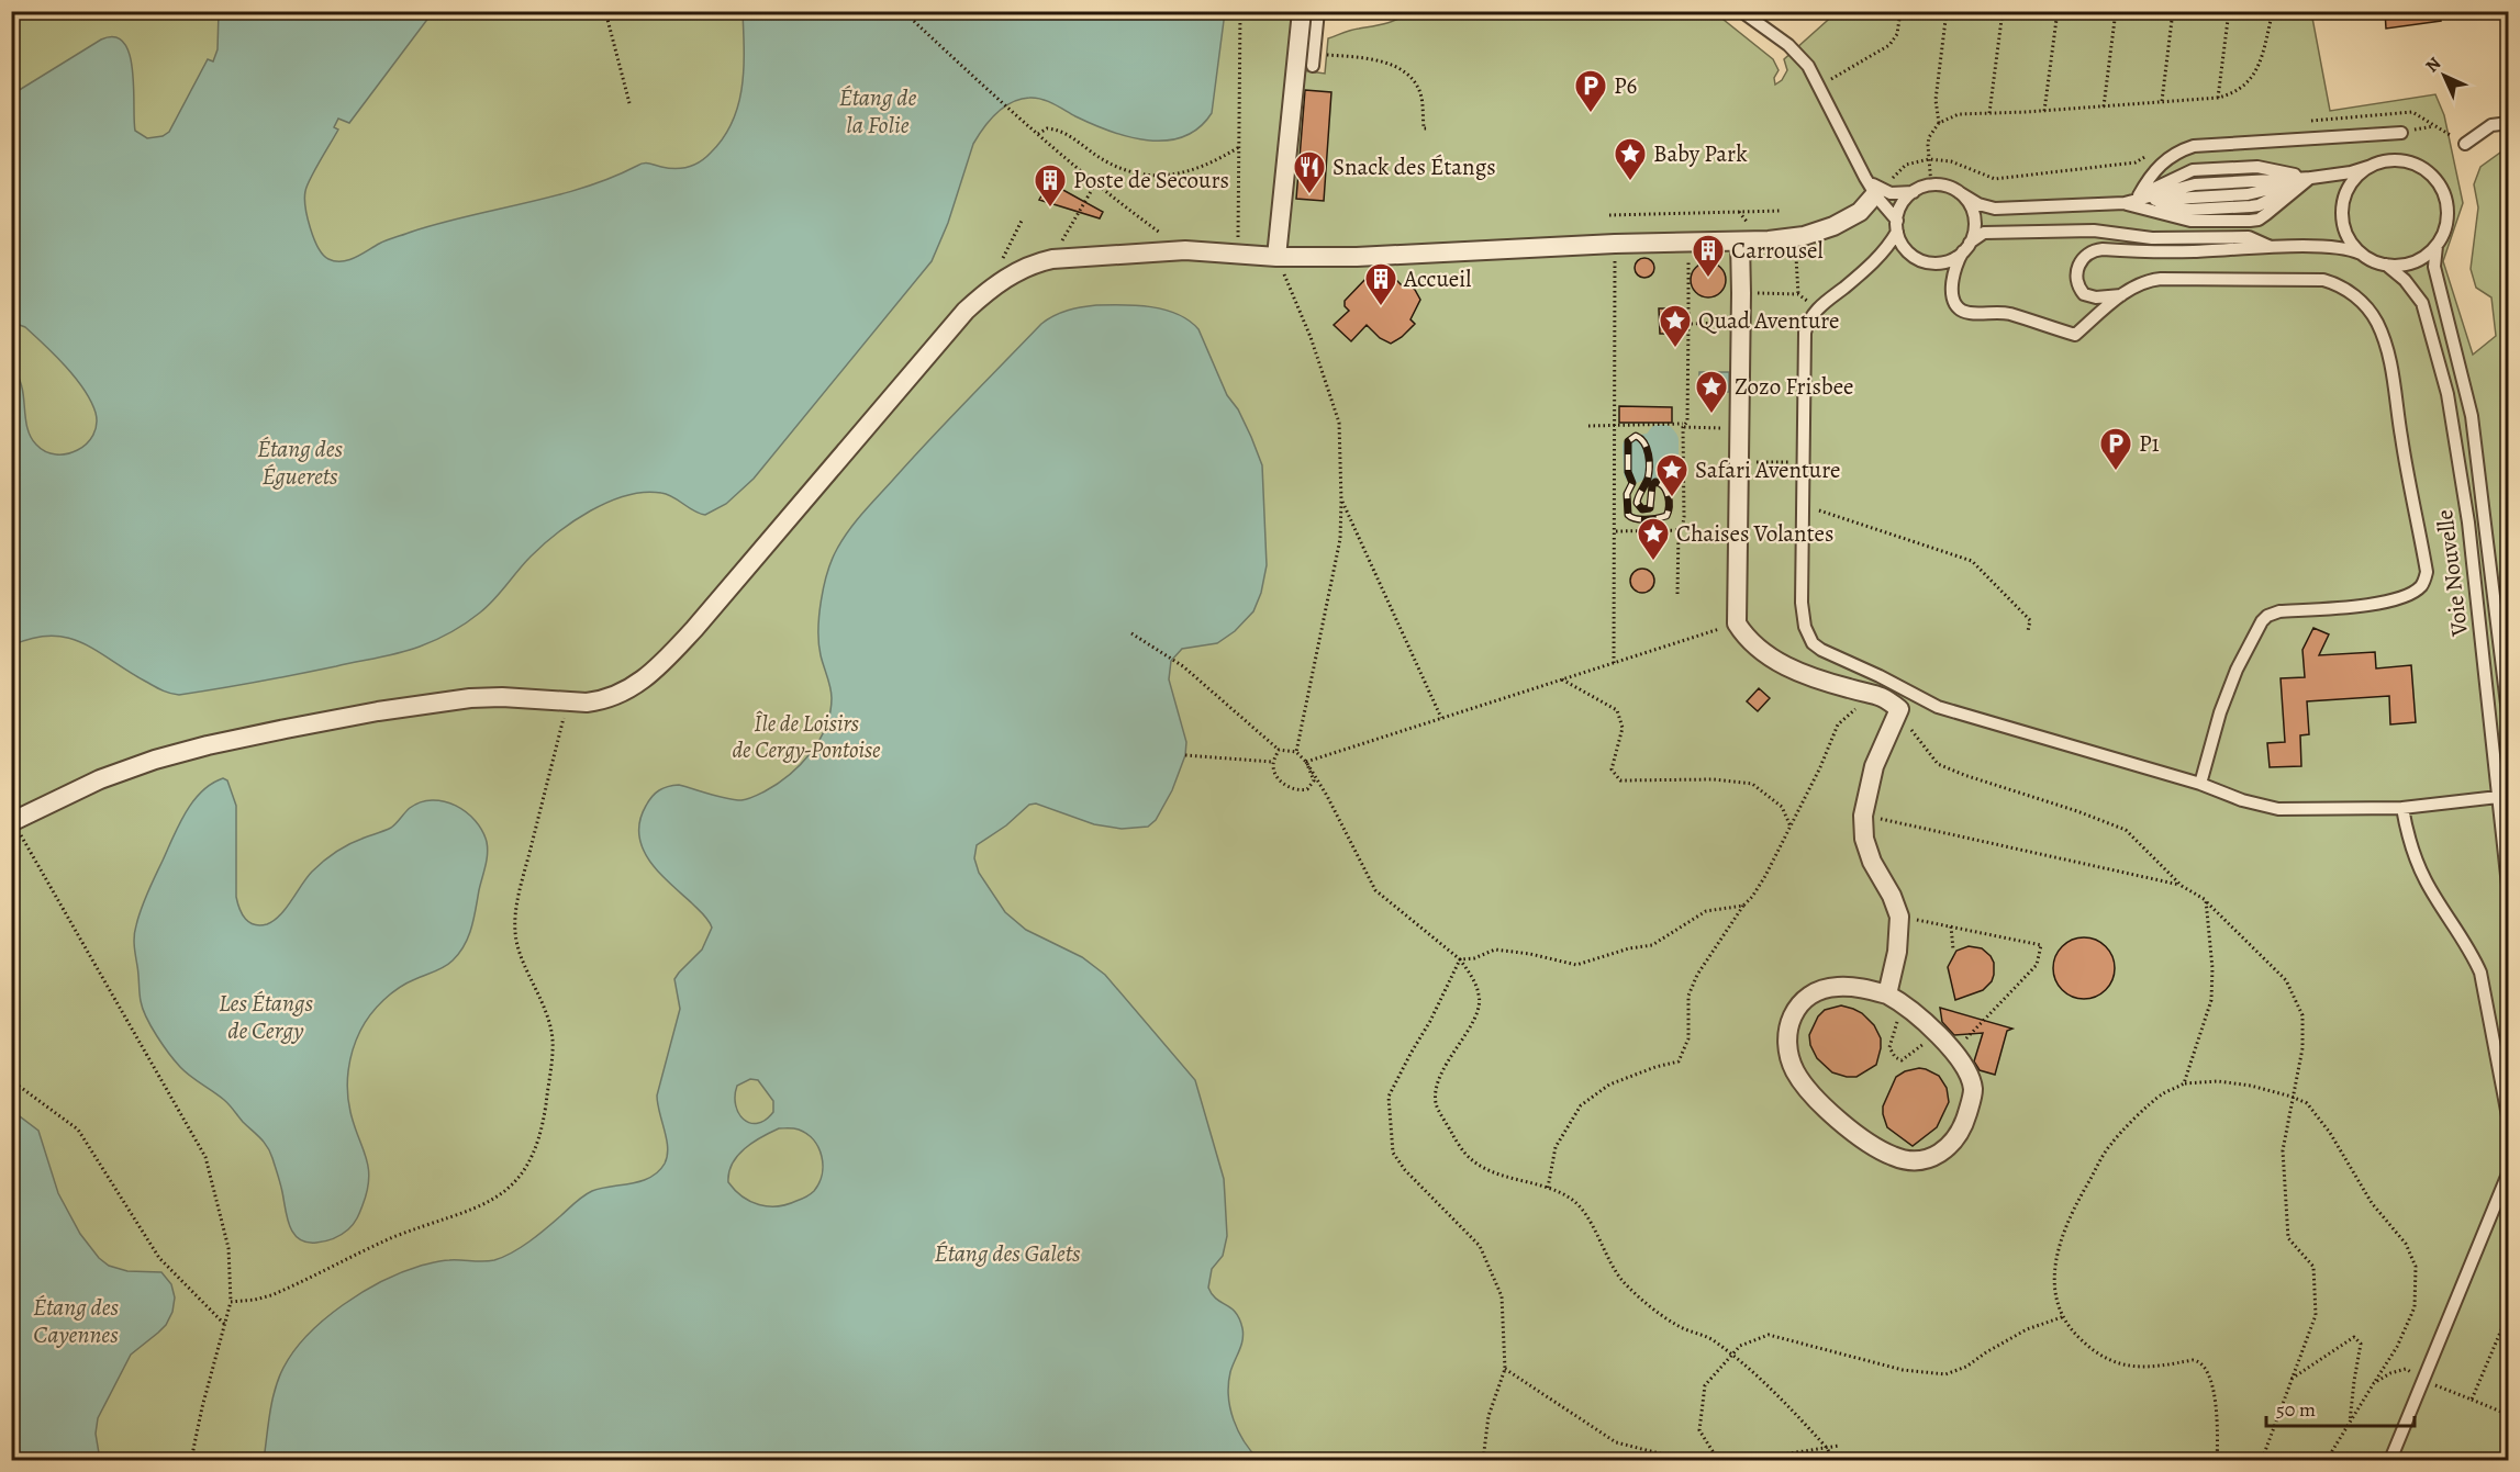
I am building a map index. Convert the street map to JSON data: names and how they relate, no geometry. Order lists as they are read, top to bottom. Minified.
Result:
{"streets":{"lane":["Voie Nouvelle"]},"water":["Étang de la Folie","Étang des Éguerets","Les Étangs de Cergy","Étang des Galets","Étang des Cayennes"],"parks":["Île de Loisirs de Cergy-Pontoise"],"places":{"parking":["P6","P1"],"place":["Baby Park","Quad Aventure","Zozo Frisbee","Safari Aventure","Chaises Volantes"],"restaurant":["Snack des Étangs"],"building":["Poste de Secours","Carrousel","Accueil"]},"scale_bar":"50 m","north":"top left"}
